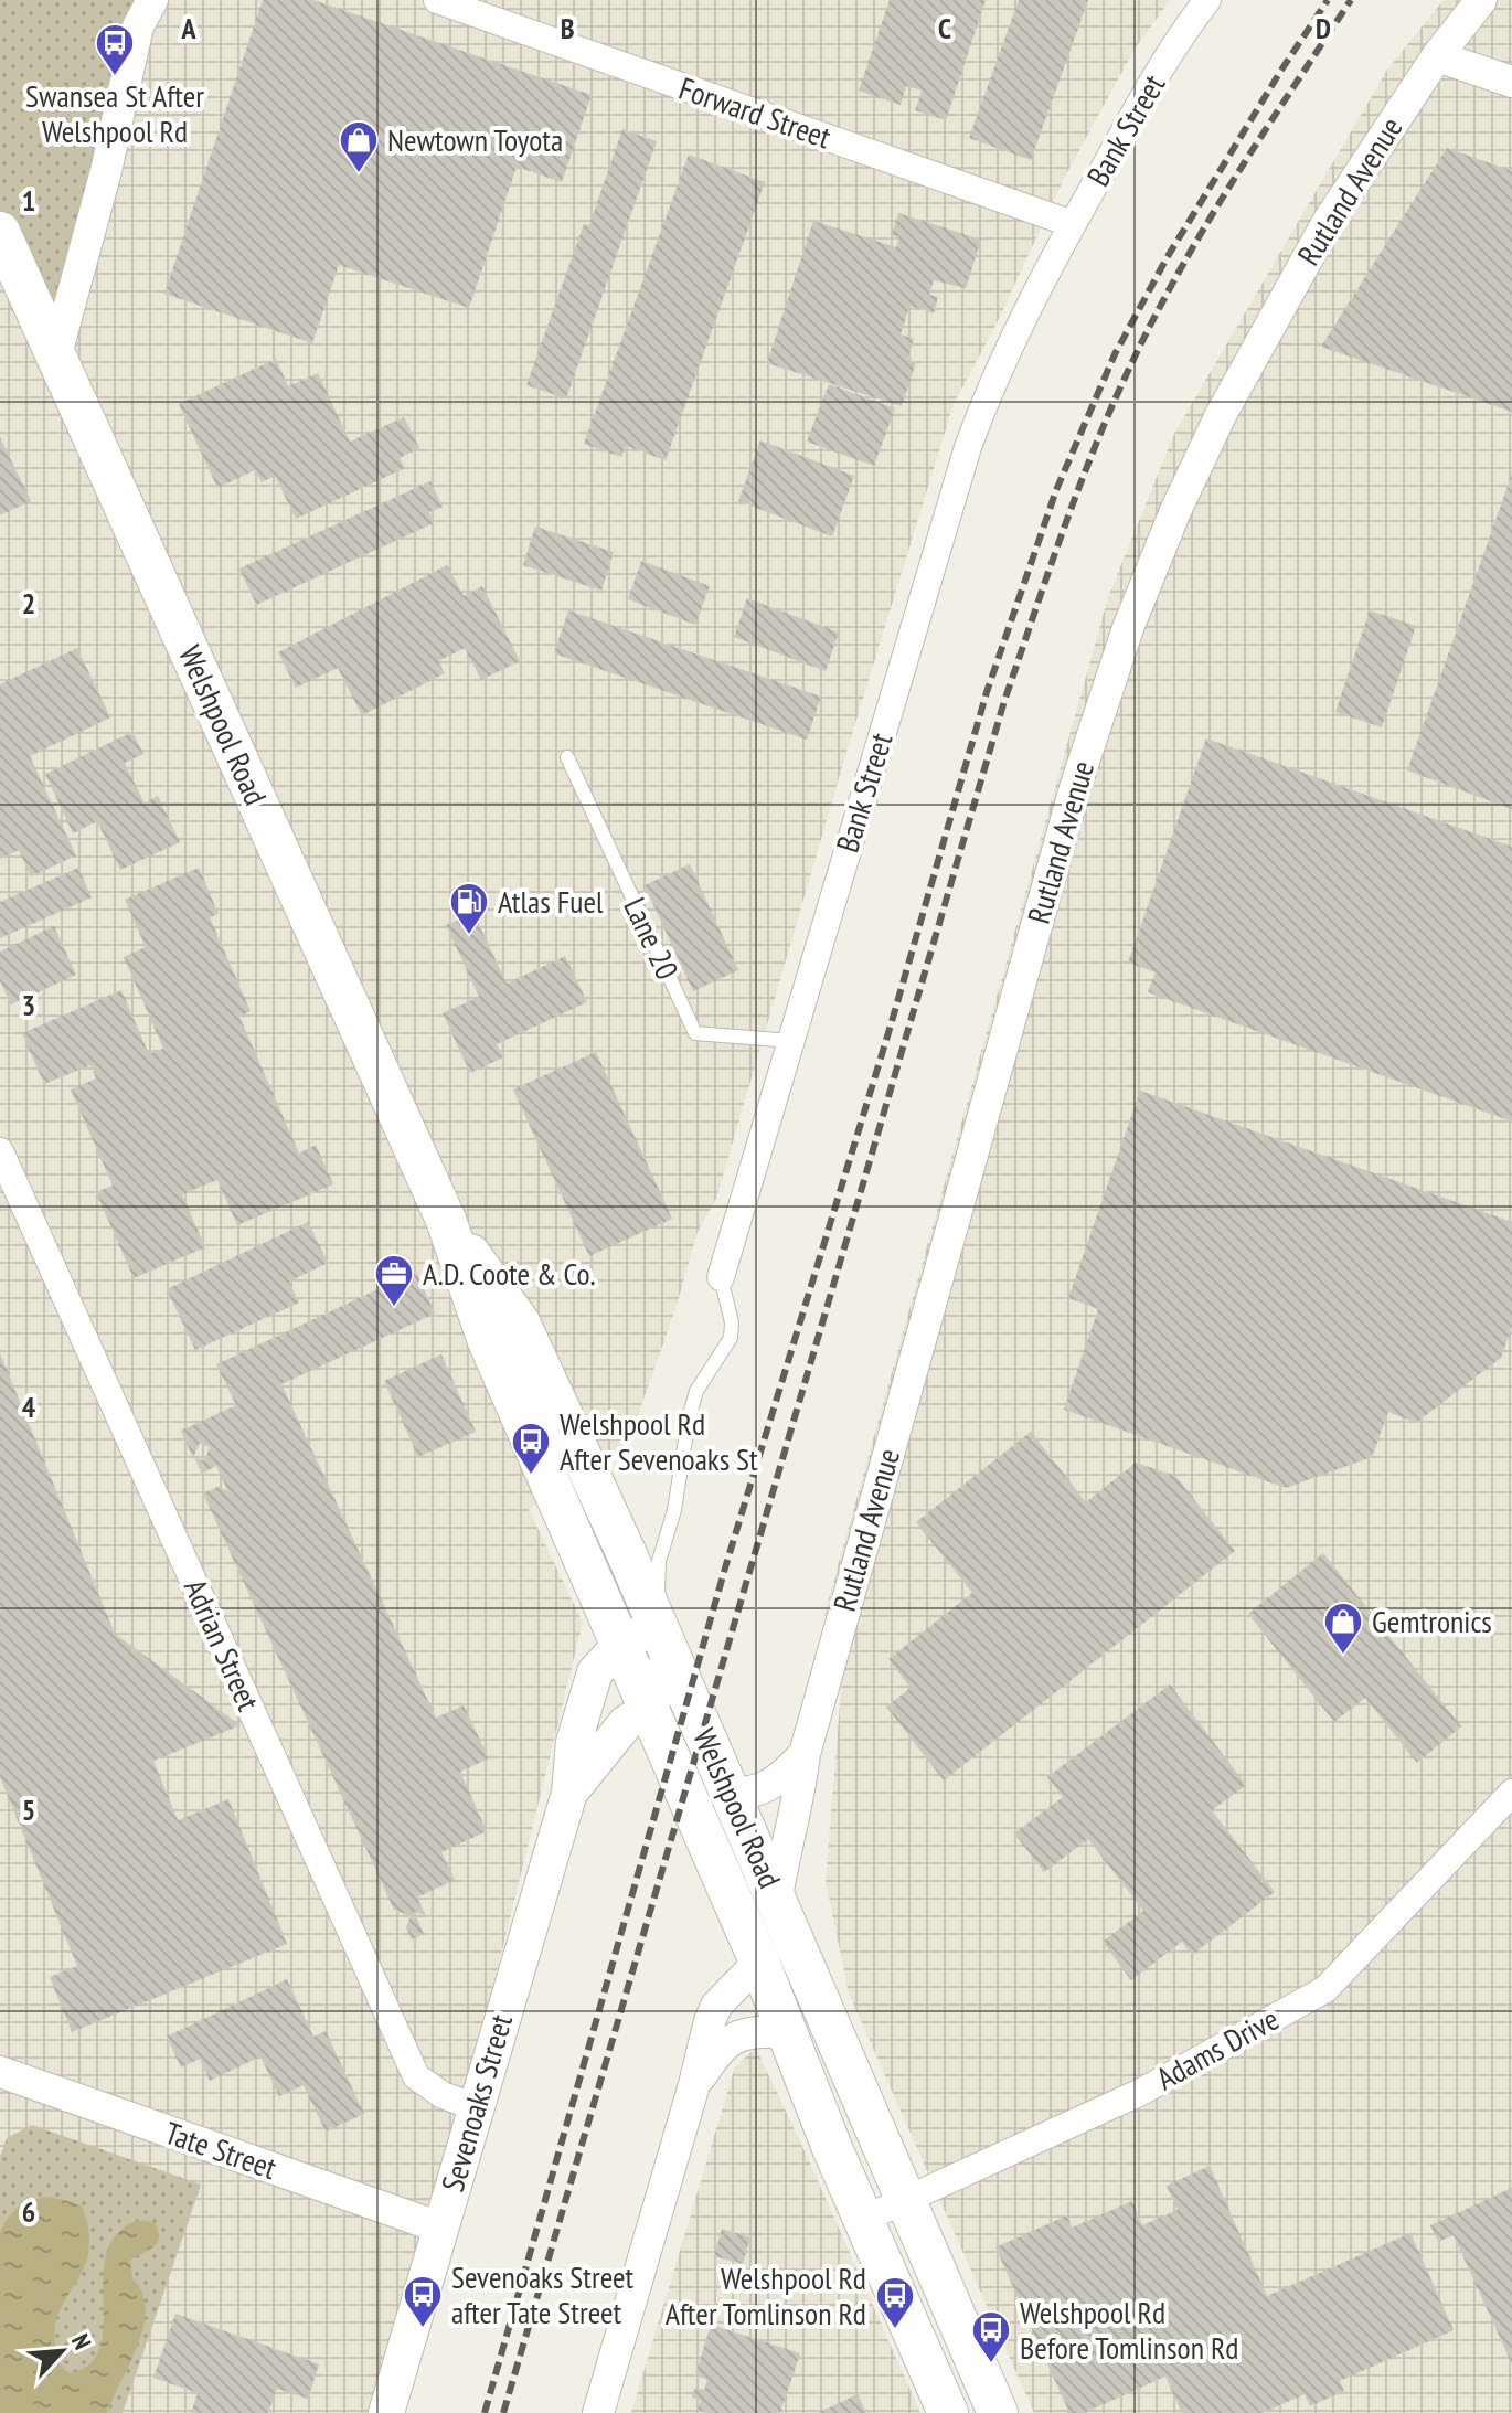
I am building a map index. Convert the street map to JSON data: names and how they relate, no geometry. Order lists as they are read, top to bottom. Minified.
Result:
{"streets":{"main road":["Welshpool Road","Sevenoaks Street"],"street":["Forward Street","Bank Street","Rutland Avenue","Adrian Street","Adams Drive","Tate Street"],"lane":["Lane 20"]},"crossings":[["Forward Street","Bank Street"],["Bank Street","Welshpool Road"],["Bank Street","Lane 20"],["Bank Street","Sevenoaks Street"],["Rutland Avenue","Welshpool Road"],["Welshpool Road","Adams Drive"],["Welshpool Road","Sevenoaks Street"],["Adrian Street","Sevenoaks Street"],["Sevenoaks Street","Tate Street"]],"places":{"bus stop":["Swansea St After Welshpool Rd","Welshpool Rd After Sevenoaks St","Sevenoaks Street after Tate Street","Welshpool Rd After Tomlinson Rd","Welshpool Rd Before Tomlinson Rd"],"shop":["Newtown Toyota","Gemtronics"],"fuel station":["Atlas Fuel"],"office":["A.D. Coote & Co."]},"north":"top right","grid":{"columns":["A","B","C","D"],"rows":["1","2","3","4","5","6"]}}
